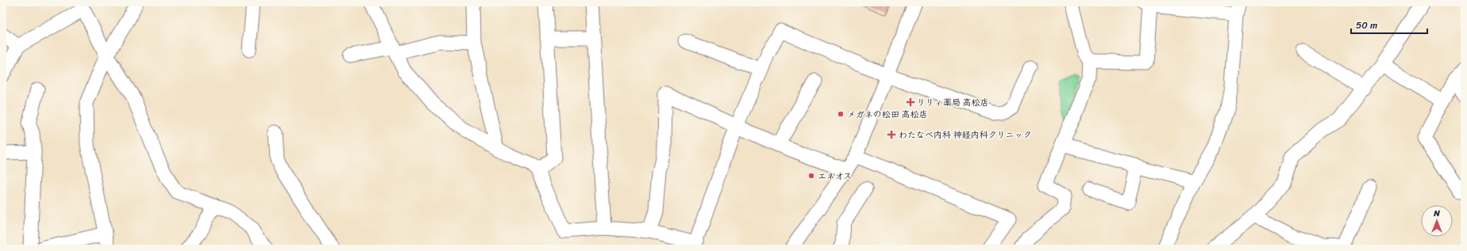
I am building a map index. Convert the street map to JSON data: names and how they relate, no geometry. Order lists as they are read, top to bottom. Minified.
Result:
{"places":{"health":["リリィ薬局 高松店","わたなべ内科 神経内科クリニック"],"other":["メガネの松田 高松店","エネオス"]},"scale_bar":"50 m","north":"top"}
